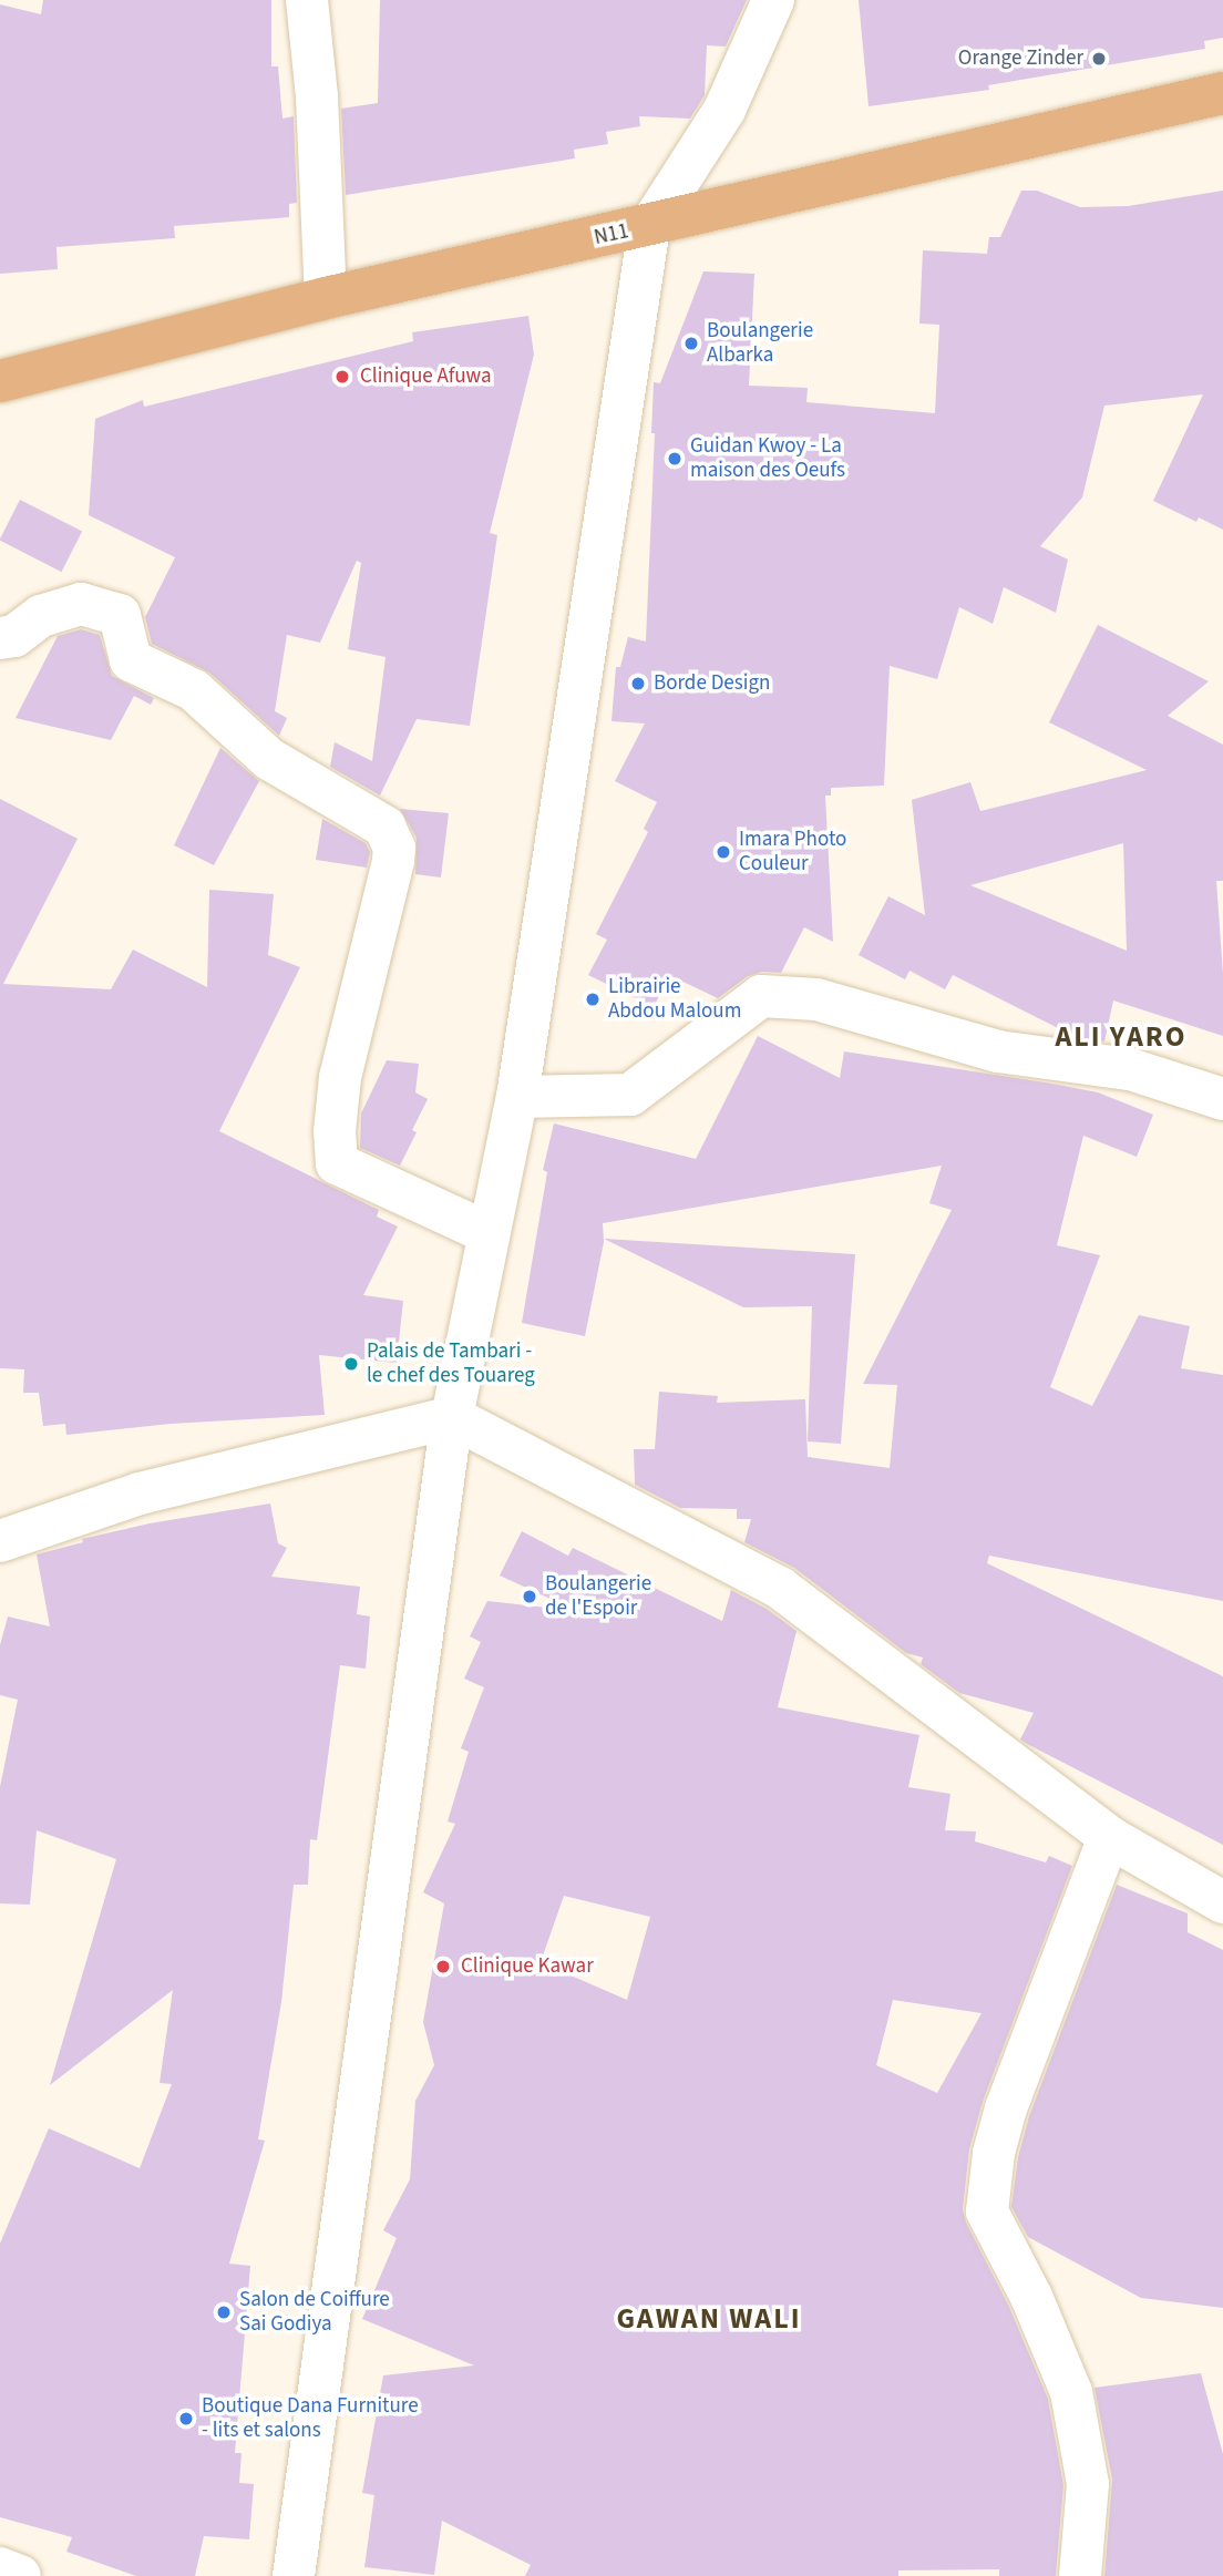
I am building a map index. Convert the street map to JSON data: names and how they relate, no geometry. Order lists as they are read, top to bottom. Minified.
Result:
{"streets":{"main road":["N11"]},"districts":["ALI YARO","GAWAN WALI"],"places":["Orange Zinder","Boulangerie Albarka","Clinique Afuwa","Guidan Kwoy - La maison des Oeufs","Borde Design","Imara Photo Couleur","Librairie Abdou Maloum","Palais de Tambari - le chef des Touareg","Boulangerie de l'Espoir","Clinique Kawar","Salon de Coiffure Sai Godiya","Boutique Dana Furniture - lits et salons"]}
